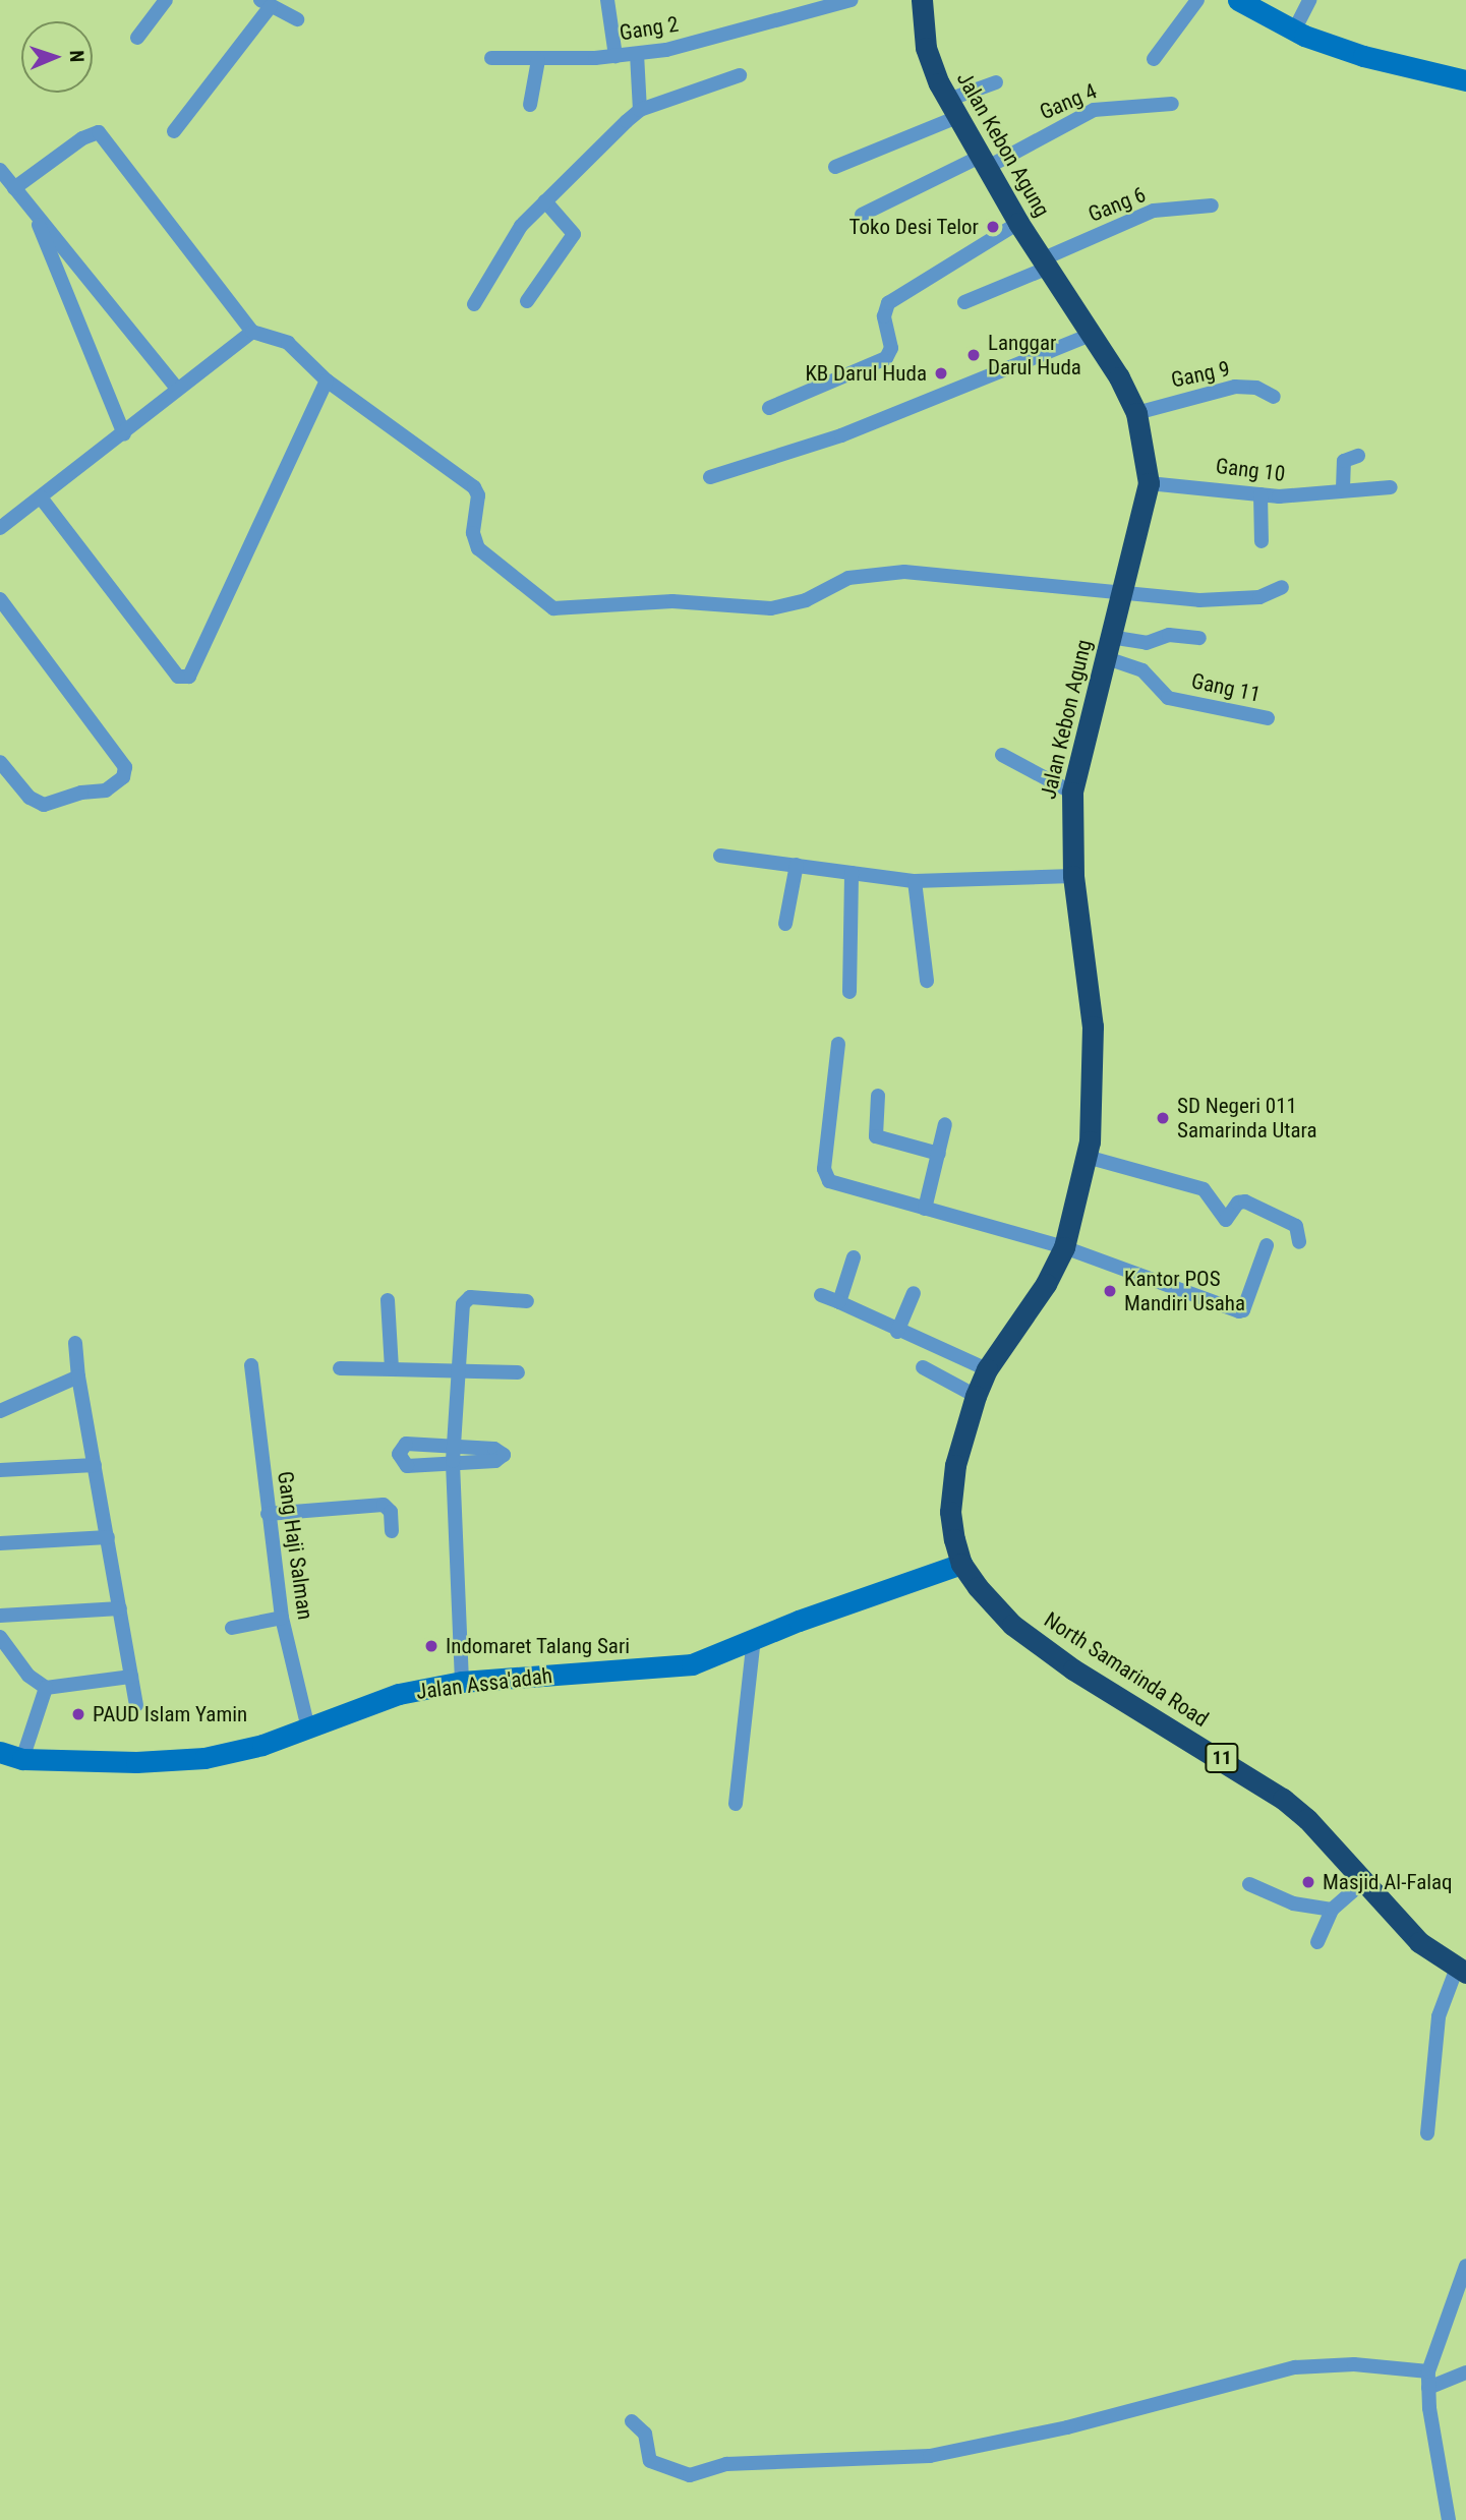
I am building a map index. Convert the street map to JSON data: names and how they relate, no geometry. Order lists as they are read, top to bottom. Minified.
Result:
{"streets":{"highway":["Jalan Kebon Agung","North Samarinda Road","11"],"street":["Gang 2","Gang 4","Gang 6","Gang 9","Gang 10","Gang 11","Gang Haji Salman","Jalan Assa'adah"]},"crossings":[["Gang 4","Jalan Kebon Agung"],["Jalan Kebon Agung","Gang 6"],["Jalan Kebon Agung","Gang 9"],["Jalan Kebon Agung","Gang 10"],["Jalan Kebon Agung","Gang 11"],["Jalan Kebon Agung","North Samarinda Road"],["Jalan Kebon Agung","Jalan Assa'adah"],["Gang Haji Salman","Jalan Assa'adah"],["North Samarinda Road","Jalan Assa'adah"]],"places":["Toko Desi Telor","Langgar Darul Huda","KB Darul Huda","SD Negeri 011 Samarinda Utara","Kantor POS Mandiri Usaha","Indomaret Talang Sari","PAUD Islam Yamin","Masjid Al-Falaq"],"north":"right"}
